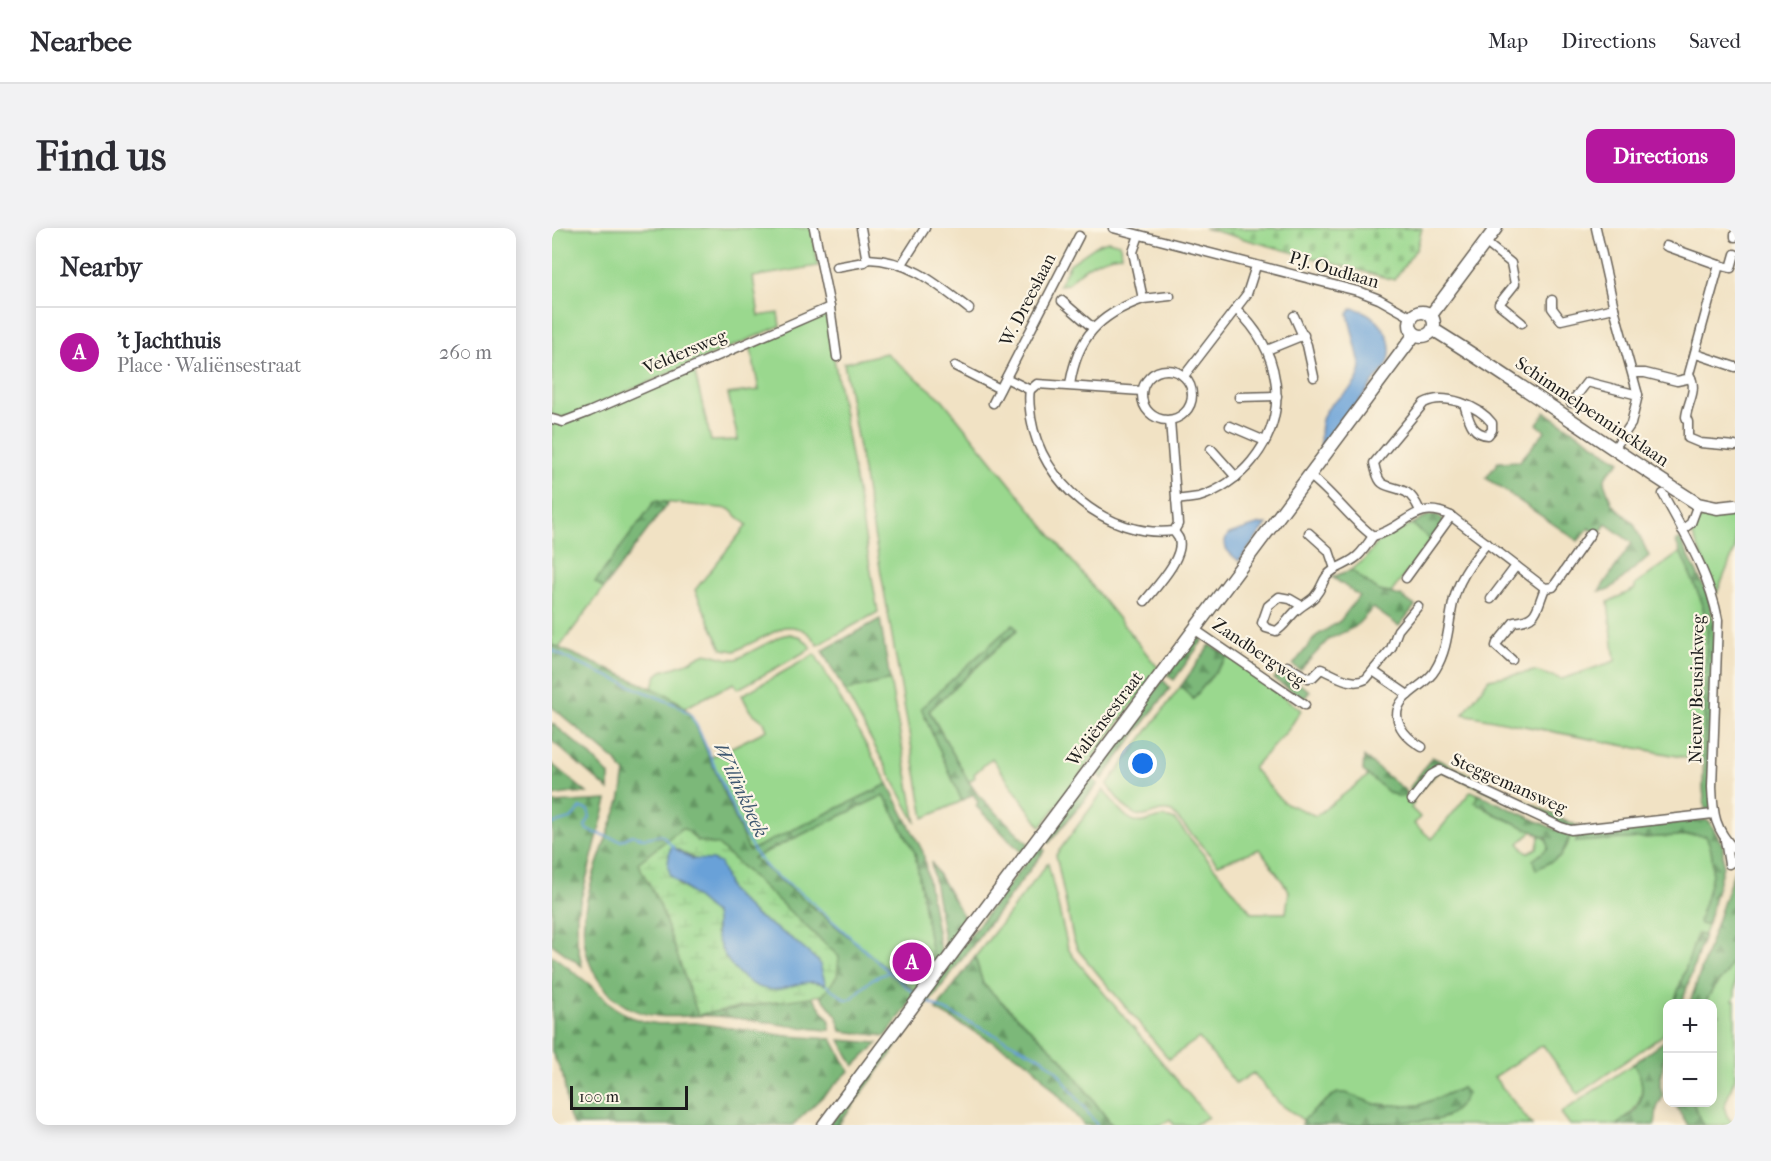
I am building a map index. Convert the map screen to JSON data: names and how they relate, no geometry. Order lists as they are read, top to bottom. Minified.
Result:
{"streets":{"street":["P.J. Oudlaan","W. Dreeslaan","Veldersweg","Schimmelpennincklaan","Zandbergweg","Nieuw Beusinkweg","Waliënsestraat","Steggemansweg"]},"crossings":[["P.J. Oudlaan","Schimmelpennincklaan"],["P.J. Oudlaan","Waliënsestraat"],["Schimmelpennincklaan","Waliënsestraat"],["Zandbergweg","Waliënsestraat"],["Nieuw Beusinkweg","Steggemansweg"]],"water":["Willinkbeek"],"scale_bar":"100 m","page":{"header":"Nearbee","nav":["Map","Directions","Saved"],"buttons":"Directions","title":"Find us","heading":"Nearby","list":[{"mark":"A","name":"'t Jachthuis","note":"Place · Waliënsestraat","value":"260 m"}],"pins":"A","map_buttons":["+","−"],"scale":"100 m"}}
